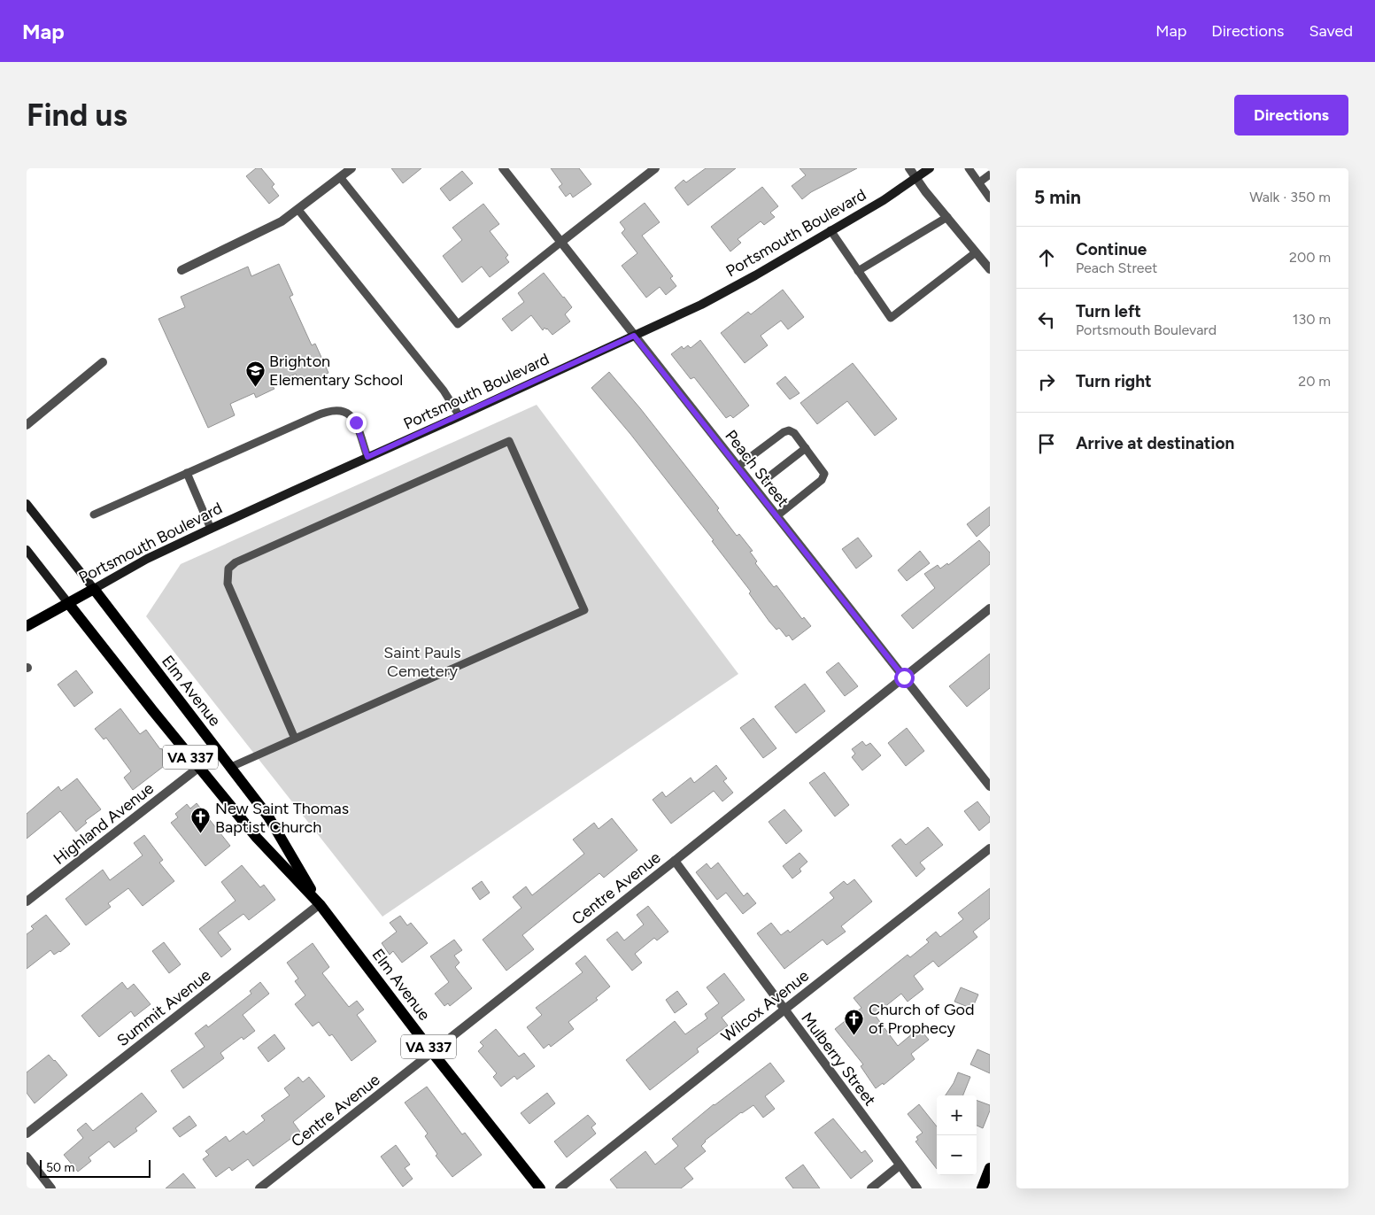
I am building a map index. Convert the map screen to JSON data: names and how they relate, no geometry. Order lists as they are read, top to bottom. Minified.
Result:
{"streets":{"main road":["Portsmouth Boulevard","Elm Avenue","VA 337"],"street":["Peach Street","Highland Avenue","Centre Avenue","Wilcox Avenue","Summit Avenue","Mulberry Street"]},"crossings":[["Portsmouth Boulevard","Peach Street"],["Portsmouth Boulevard","Elm Avenue"],["Peach Street","Centre Avenue"],["Elm Avenue","Highland Avenue"],["Elm Avenue","Centre Avenue"],["Elm Avenue","Summit Avenue"],["Centre Avenue","Mulberry Street"],["Wilcox Avenue","Mulberry Street"]],"parks":["Saint Pauls Cemetery"],"places":{"school or university":["Brighton Elementary School"],"church":["New Saint Thomas Baptist Church","Church of God of Prophecy"]},"scale_bar":"50 m","page":{"header":"Map","nav":["Map","Directions","Saved"],"buttons":"Directions","title":"Find us","heading":["5 min","Walk · 350 m"],"list":[["Continue","Peach Street","200 m"],["Turn left","Portsmouth Boulevard","130 m"],["Turn right","20 m"],"Arrive at destination"],"map_buttons":["+","−"],"scale":"50 m"}}
